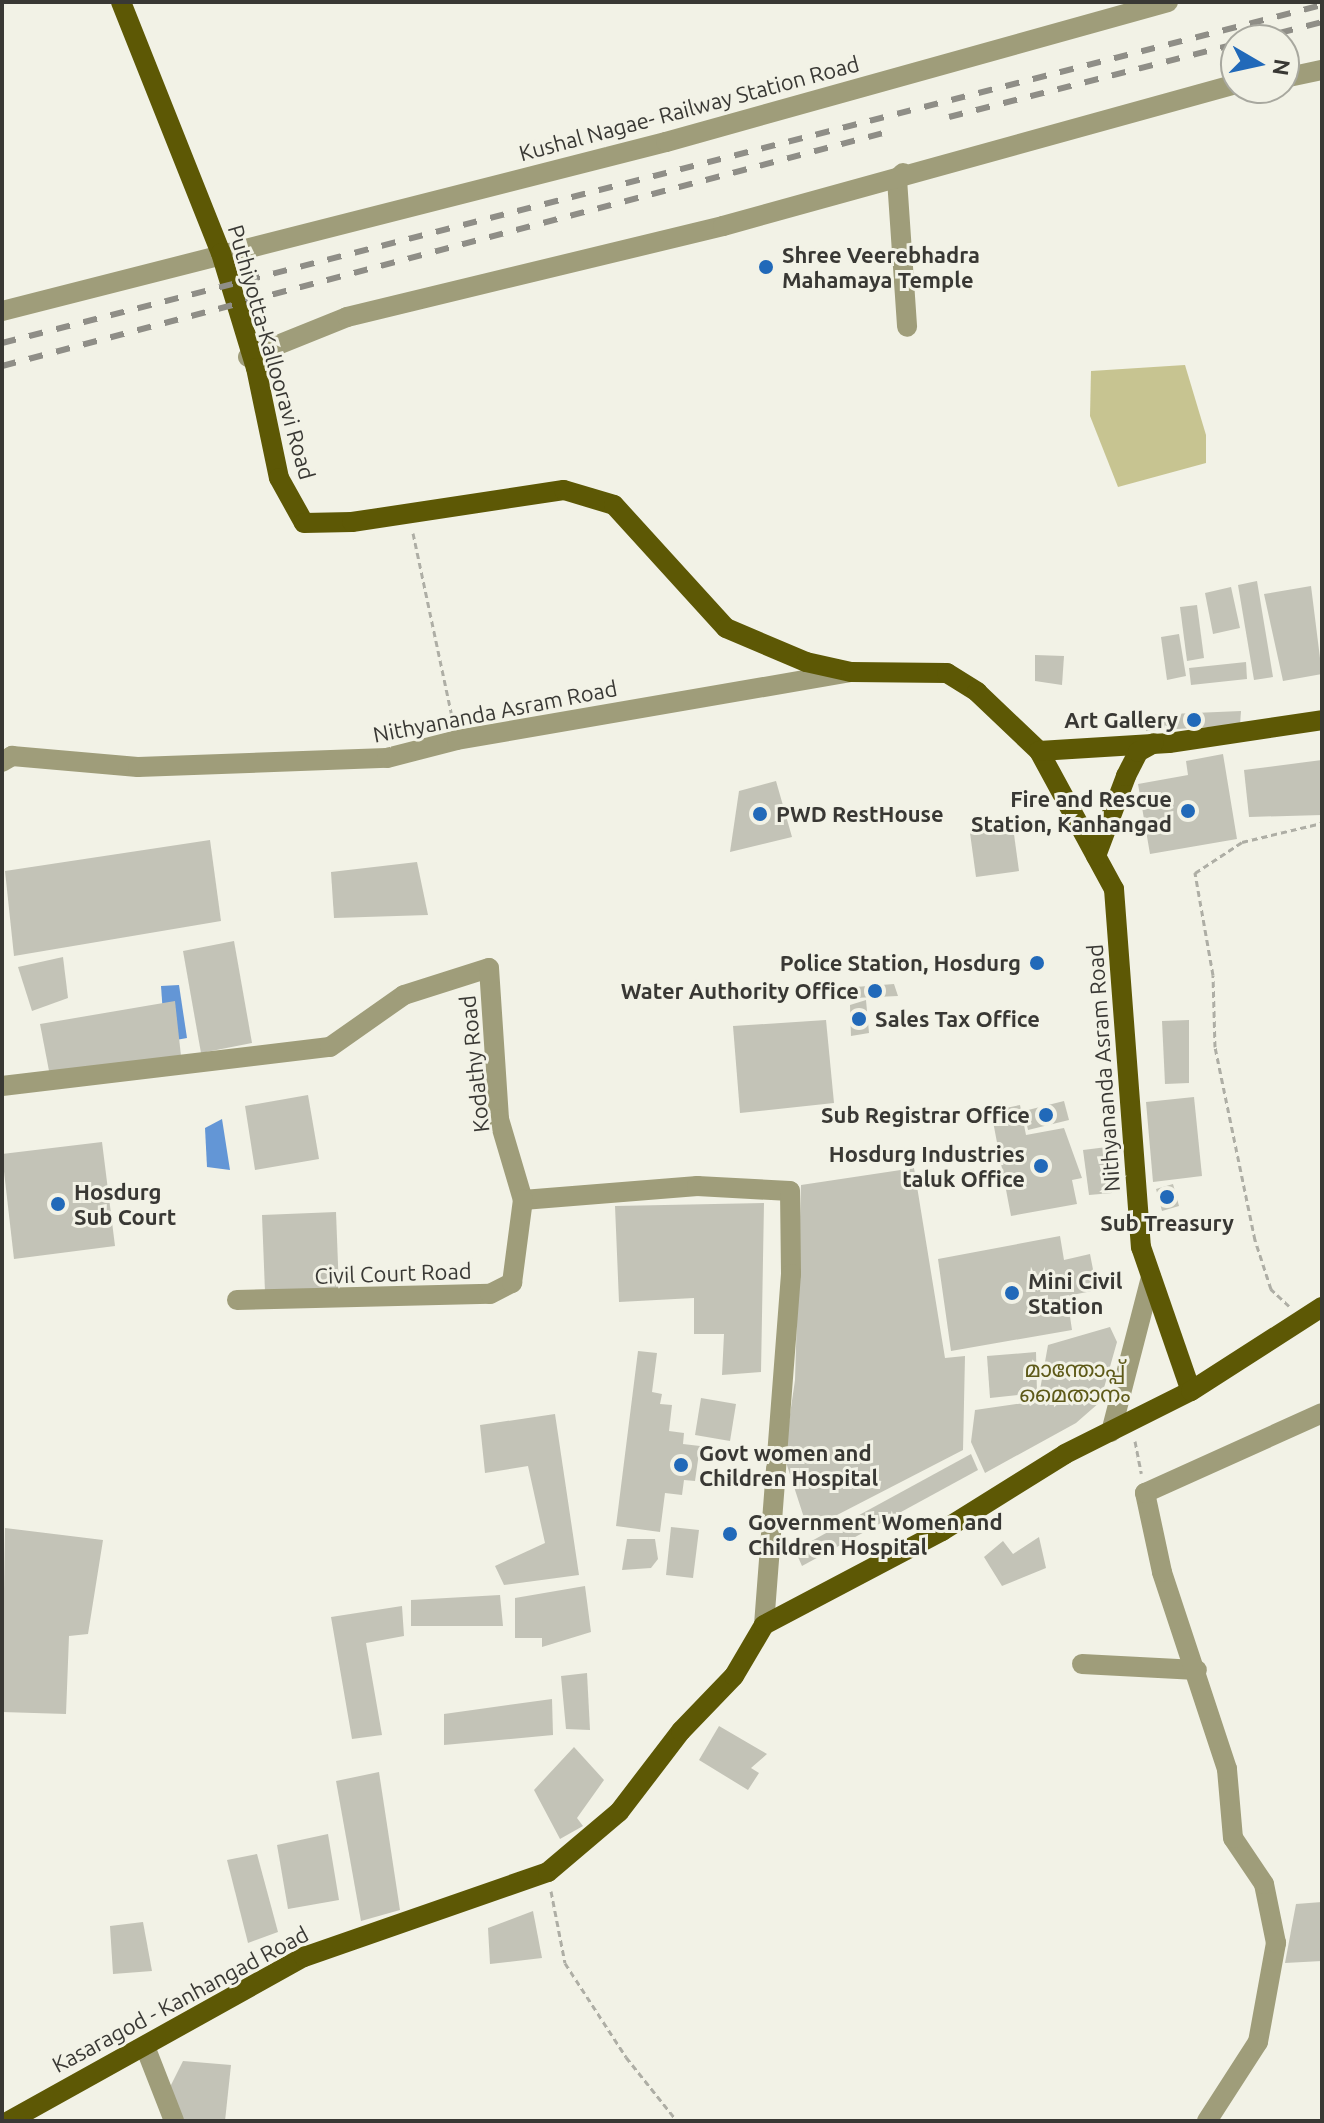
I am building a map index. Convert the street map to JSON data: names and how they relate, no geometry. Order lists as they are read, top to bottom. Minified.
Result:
{"streets":{"main road":["Puthiyotta-Kallooravi Road","Nithyananda Asram Road","Kasaragod - Kanhangad Road"],"street":["Kushal Nagae- Railway Station Road","Kodathy Road","Civil Court Road"]},"crossings":[["Kushal Nagae- Railway Station Road","Puthiyotta-Kallooravi Road"],["Puthiyotta-Kallooravi Road","Nithyananda Asram Road"],["Kodathy Road","Civil Court Road"]],"parks":["മാന്തോപ്പ് മൈതാനം"],"places":["Shree Veerebhadra Mahamaya Temple","Art Gallery","Fire and Rescue Station, Kanhangad","PWD RestHouse","Police Station, Hosdurg","Water Authority Office","Sales Tax Office","Sub Registrar Office","Hosdurg Industries taluk Office","Sub Treasury","Hosdurg Sub Court","Mini Civil Station","Govt women and Children Hospital","Government Women and Children Hospital"],"north":"right"}
